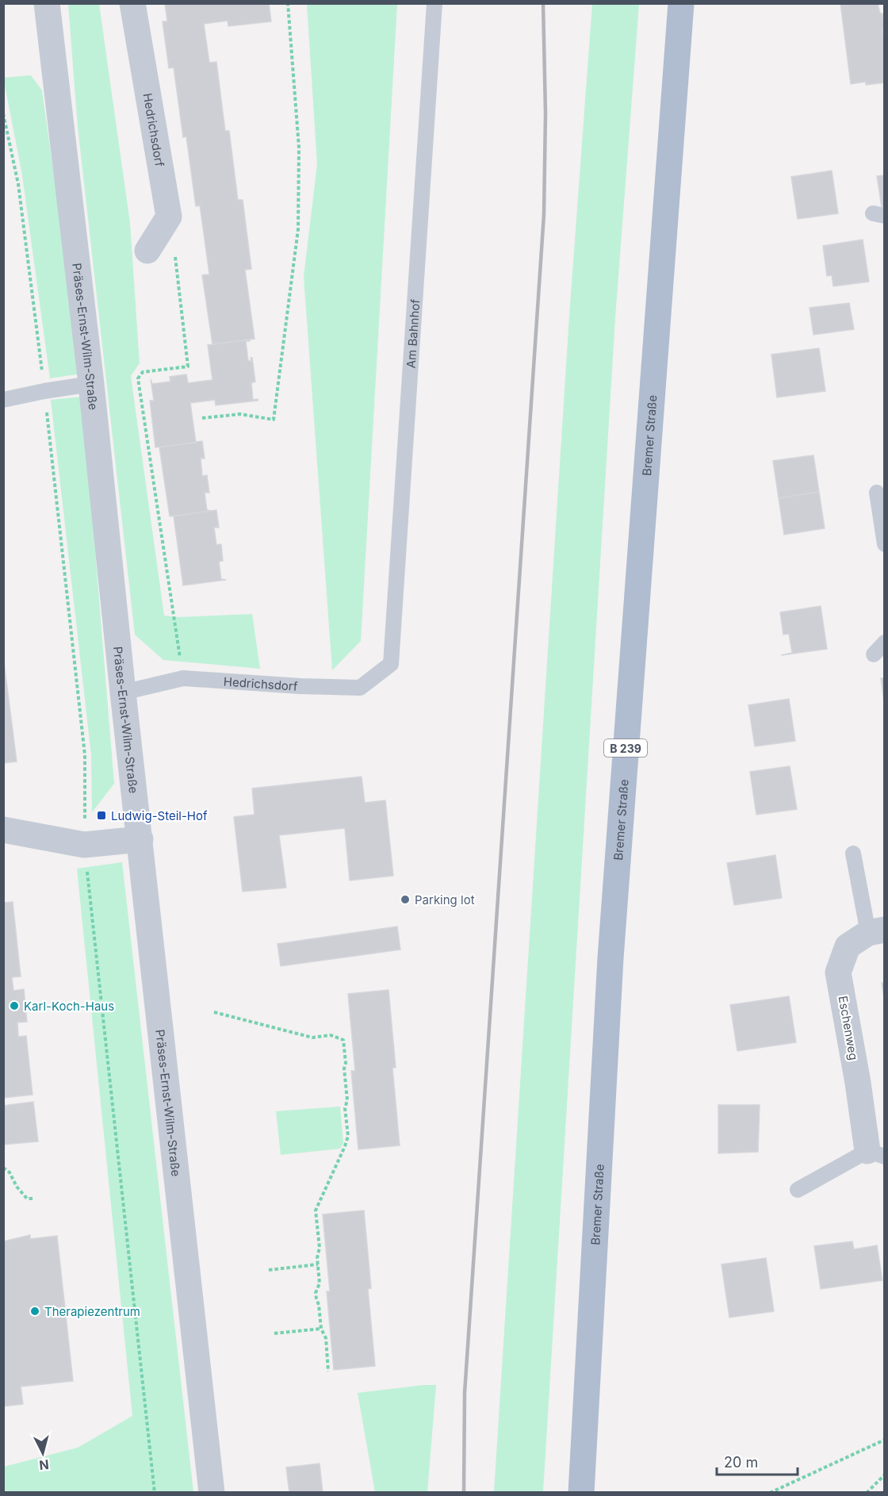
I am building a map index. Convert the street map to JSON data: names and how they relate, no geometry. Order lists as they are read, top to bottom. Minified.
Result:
{"streets":{"main road":["Bremer Straße","B 239"],"street":["Hedrichsdorf","Präses-Ernst-Wilm-Straße","Eschenweg"],"lane":["Am Bahnhof"]},"crossings":[["Hedrichsdorf","Am Bahnhof"],["Hedrichsdorf","Präses-Ernst-Wilm-Straße"]],"places":{"transit":["Ludwig-Steil-Hof"],"other":["Parking lot","Karl-Koch-Haus","Therapiezentrum"]},"scale_bar":"20 m","north":"bottom"}
